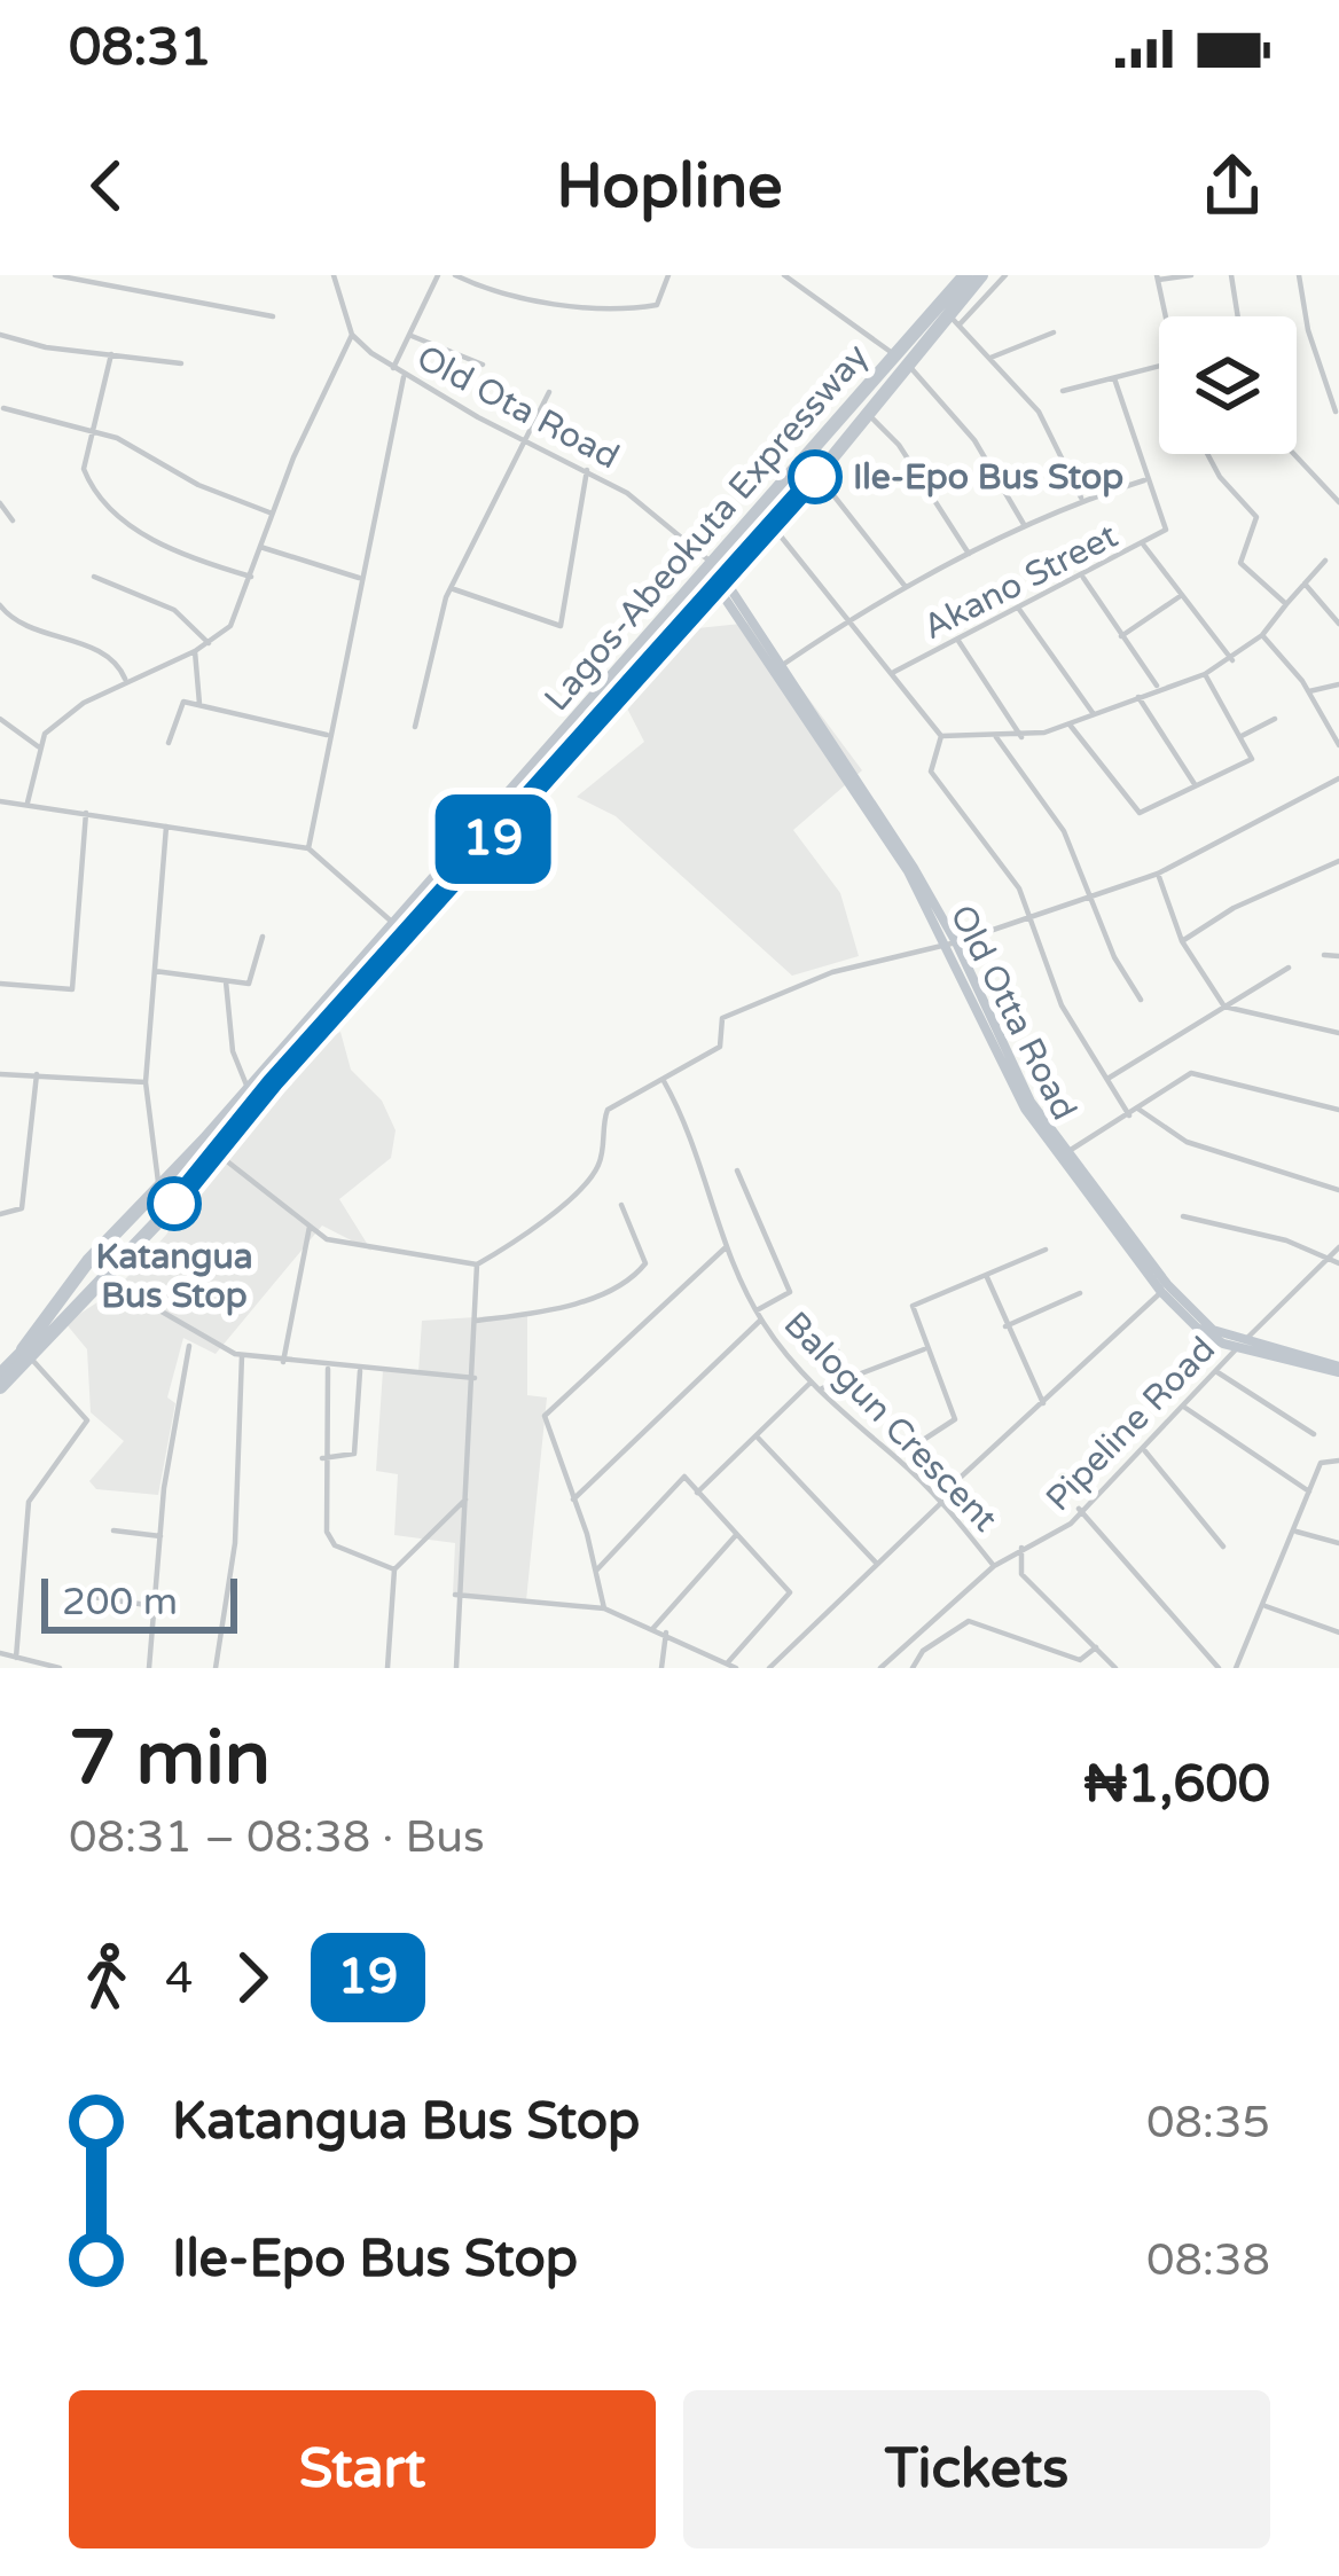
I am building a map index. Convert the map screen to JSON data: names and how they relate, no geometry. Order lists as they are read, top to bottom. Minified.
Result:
{"streets":{"highway":["Lagos-Abeokuta Expressway"],"main road":["Old Otta Road"],"street":["Old Ota Road","Akano Street","Balogun Crescent","Pipeline Road"]},"crossings":[["Old Ota Road","Lagos-Abeokuta Expressway"],["Lagos-Abeokuta Expressway","Old Otta Road"],["Old Otta Road","Pipeline Road"],["Balogun Crescent","Pipeline Road"]],"places":["Ile-Epo Bus Stop","Katangua Bus Stop"],"lines":["bus line 19"],"scale_bar":"200 m","page":{"status":"08:31","header":"Hopline","on_map":"19","scale":"200 m","heading":["7 min","08:31 – 08:38 · Bus","₦1,600"],"legs":["4","19"],"list":[{"name":"Katangua Bus Stop","value":"08:35"},{"name":"Ile-Epo Bus Stop","value":"08:38"}],"buttons":["Start","Tickets"]}}
